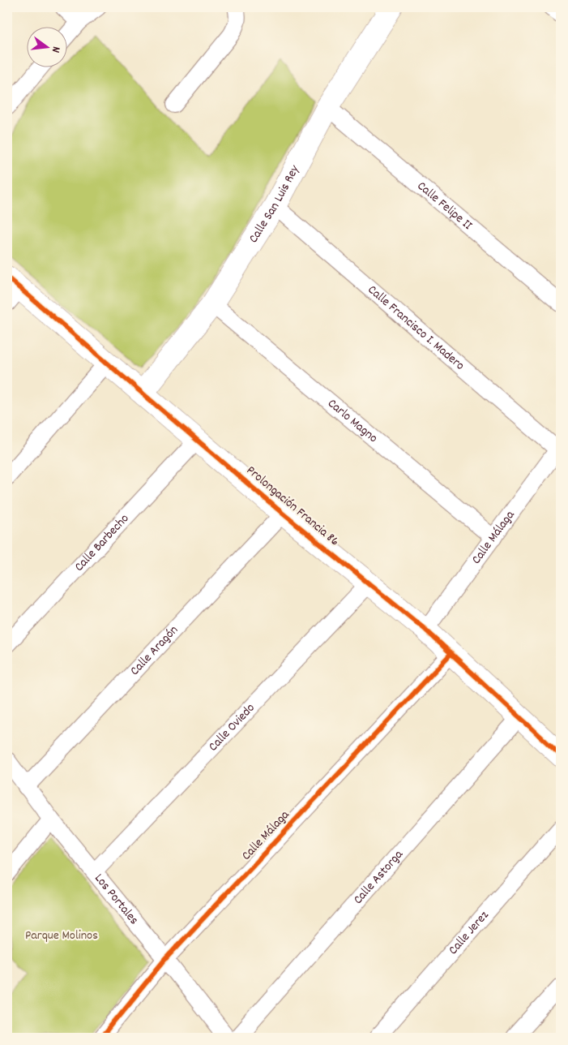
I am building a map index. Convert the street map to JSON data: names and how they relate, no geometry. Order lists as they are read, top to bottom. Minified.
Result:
{"streets":{"street":["Calle San Luis Rey","Calle Felipe II","Calle Francisco I. Madero","Carlo Magno","Prolongación Francia 86","Calle Málaga","Calle Barbecho","Calle Aragón","Calle Oviedo","Calle Astorga","Los Portales","Calle Jerez"]},"crossings":[["Calle San Luis Rey","Calle Felipe II"],["Calle San Luis Rey","Calle Francisco I. Madero"],["Calle San Luis Rey","Carlo Magno"],["Calle San Luis Rey","Prolongación Francia 86"],["Calle Francisco I. Madero","Calle Málaga"],["Carlo Magno","Calle Málaga"],["Prolongación Francia 86","Calle Málaga"],["Prolongación Francia 86","Calle Barbecho"],["Prolongación Francia 86","Calle Aragón"],["Prolongación Francia 86","Calle Oviedo"],["Prolongación Francia 86","Calle Astorga"],["Calle Málaga","Los Portales"],["Calle Aragón","Los Portales"],["Calle Oviedo","Los Portales"]],"parks":["Parque Molinos"],"north":"right"}
